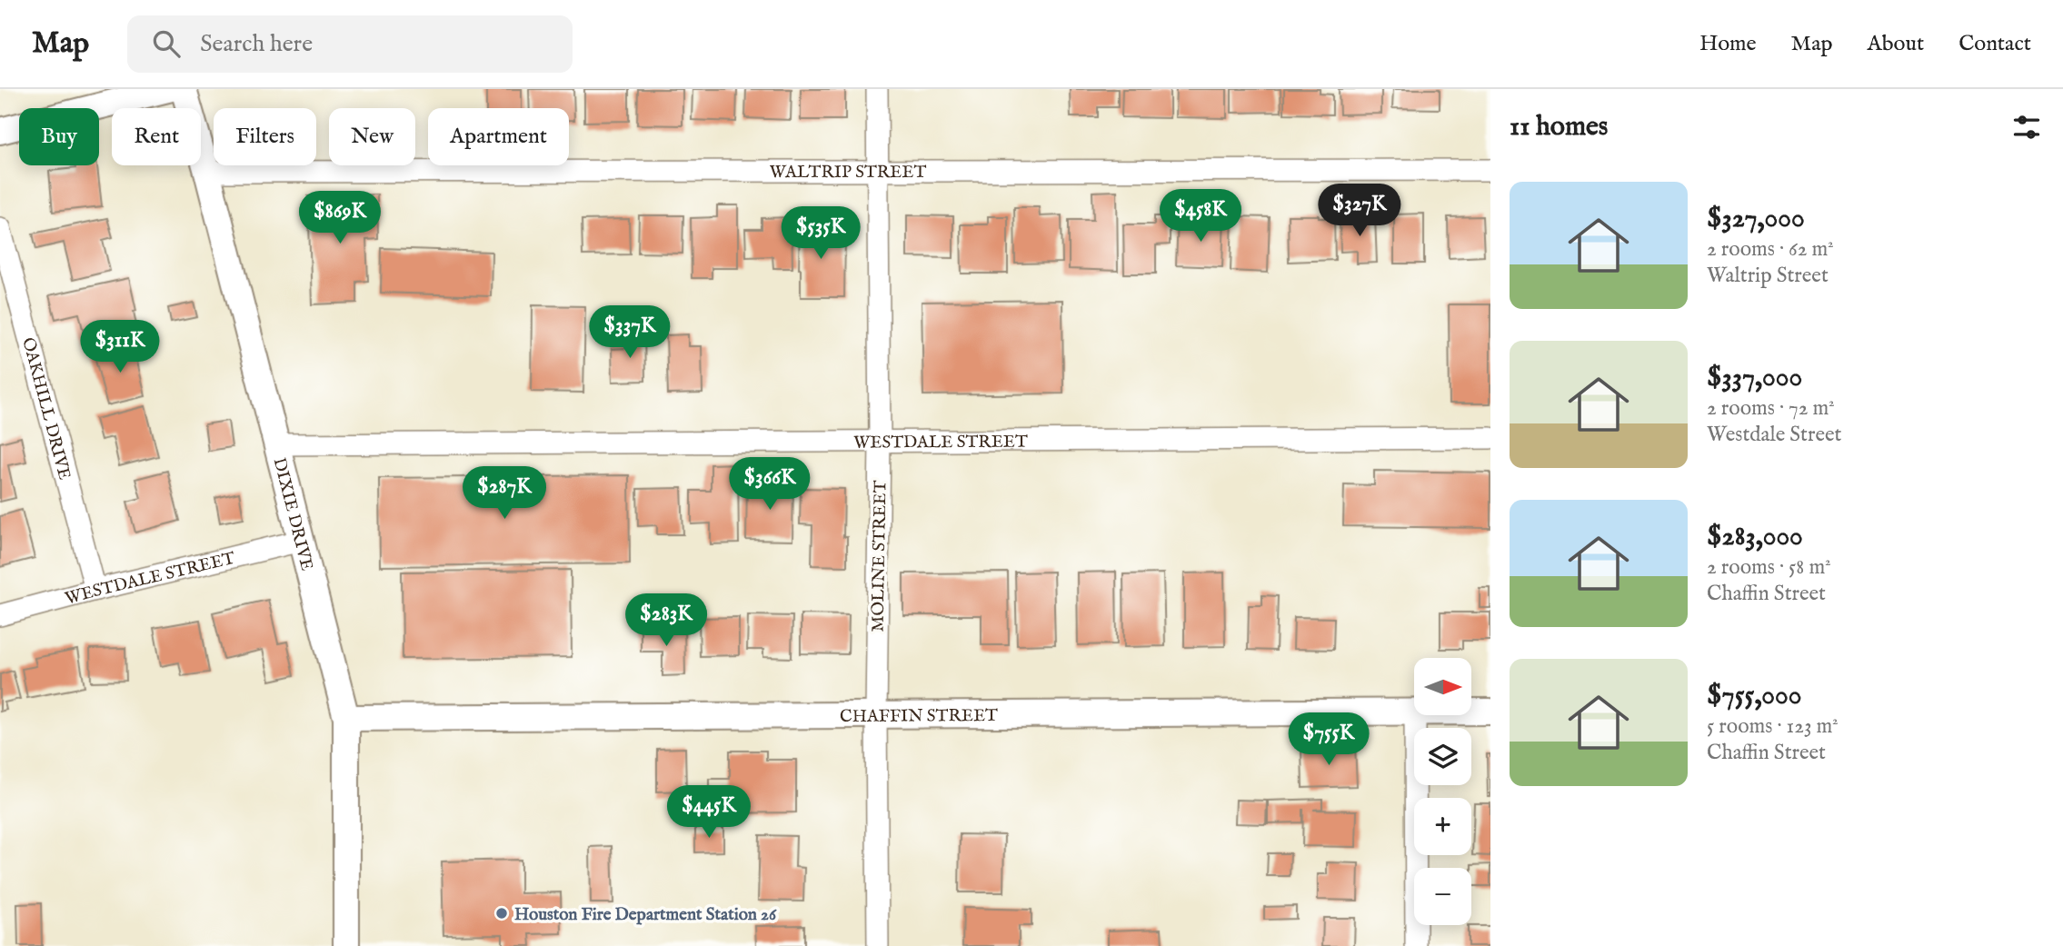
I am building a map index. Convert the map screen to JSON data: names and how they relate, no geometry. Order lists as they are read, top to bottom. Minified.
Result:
{"streets":{"street":["WALTRIP STREET","OAKHILL DRIVE","WESTDALE STREET","DIXIE DRIVE","MOLINE STREET","CHAFFIN STREET"]},"crossings":[["WALTRIP STREET","DIXIE DRIVE"],["WALTRIP STREET","MOLINE STREET"],["OAKHILL DRIVE","WESTDALE STREET"],["WESTDALE STREET","DIXIE DRIVE"],["WESTDALE STREET","MOLINE STREET"],["DIXIE DRIVE","CHAFFIN STREET"],["MOLINE STREET","CHAFFIN STREET"]],"places":["Houston Fire Department Station 26"],"north":"right","page":{"header":"Map","search":"Search here","nav":["Home","Map","About","Contact"],"heading":"11 homes","chip":["Buy","Rent","Filters","New","Apartment"],"list":[{"name":"$327,000","note":"2 rooms · 62 m² · Waltrip Street"},{"name":"$337,000","note":"2 rooms · 72 m² · Westdale Street"},{"name":"$283,000","note":"2 rooms · 58 m² · Chaffin Street"},{"name":"$755,000","note":"5 rooms · 123 m² · Chaffin Street"}],"price":["$327K","$458K","$869K","$535K","$337K","$311K","$366K","$287K","$283K","$755K","$445K"],"map_buttons":["+","−"]}}
